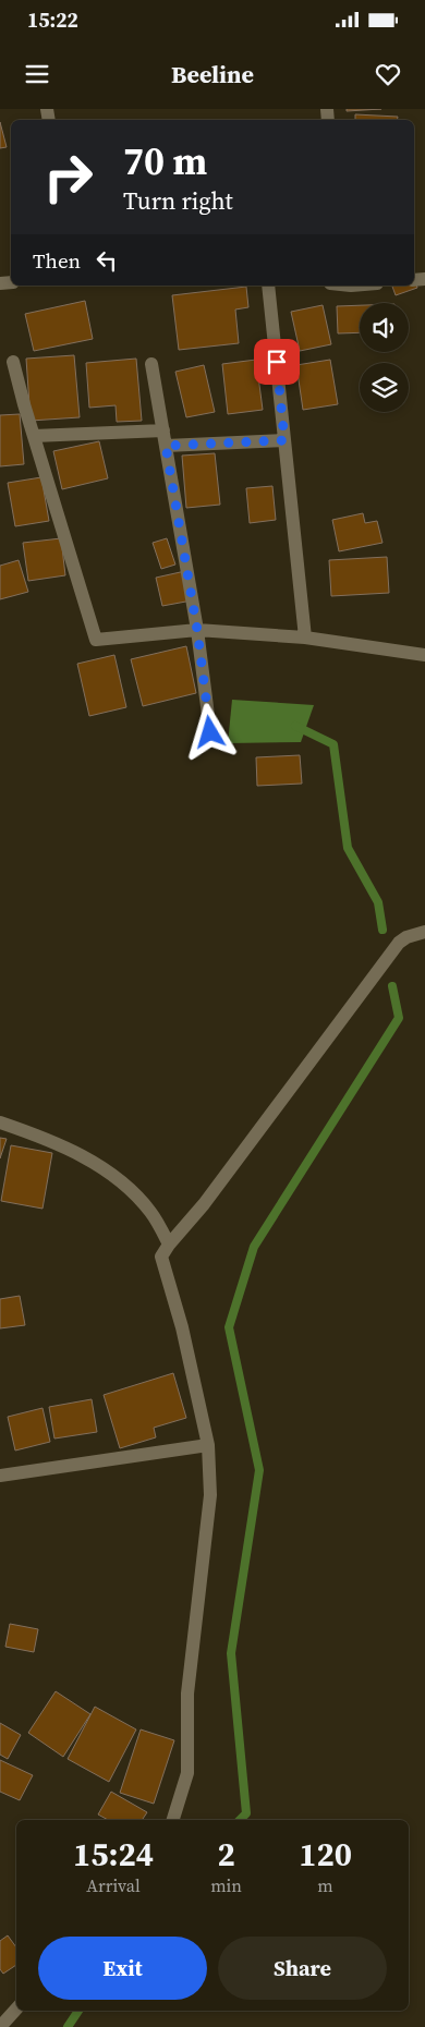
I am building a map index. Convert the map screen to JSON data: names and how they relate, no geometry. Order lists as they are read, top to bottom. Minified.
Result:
{"page":{"status":"15:22","header":"Beeline","turn":["70 m","Turn right"],"then":"Then","eta":["15:24","Arrival","2","min","120","m"],"buttons":["Exit","Share"]}}
